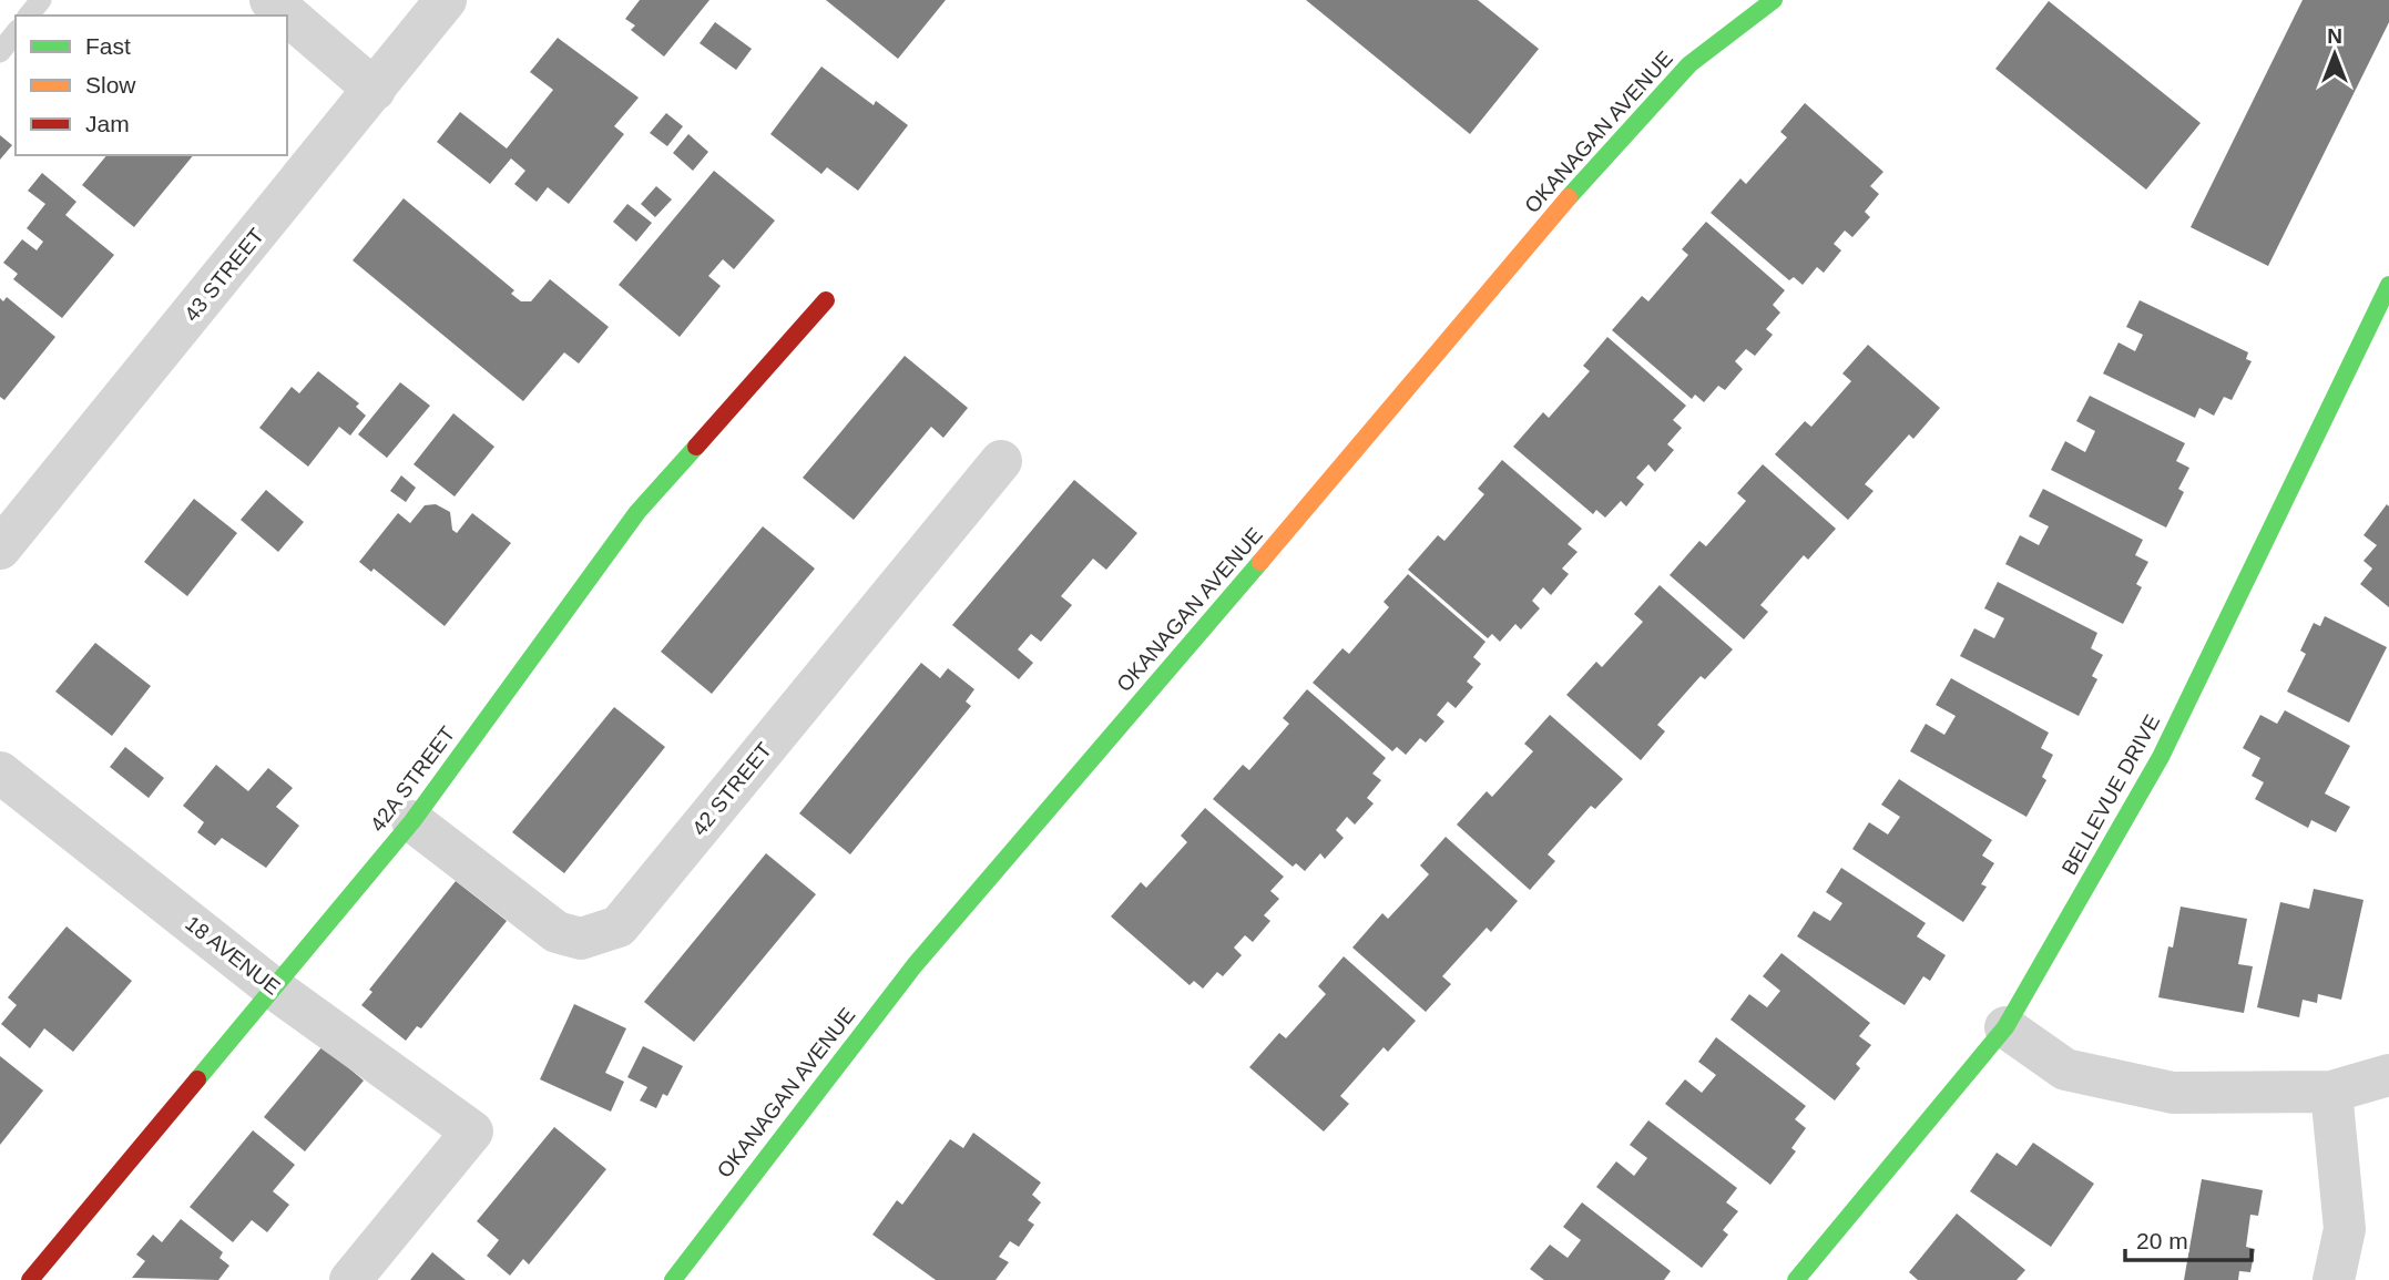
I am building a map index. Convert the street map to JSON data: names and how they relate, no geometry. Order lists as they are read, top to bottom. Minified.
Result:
{"streets":{"street":["OKANAGAN AVENUE","43 STREET","42A STREET","42 STREET","BELLEVUE DRIVE","18 AVENUE"]},"crossings":[["42A STREET","42 STREET"],["42A STREET","18 AVENUE"]],"legend":["Fast","Slow","Jam"],"scale_bar":"20 m","north":"top"}
